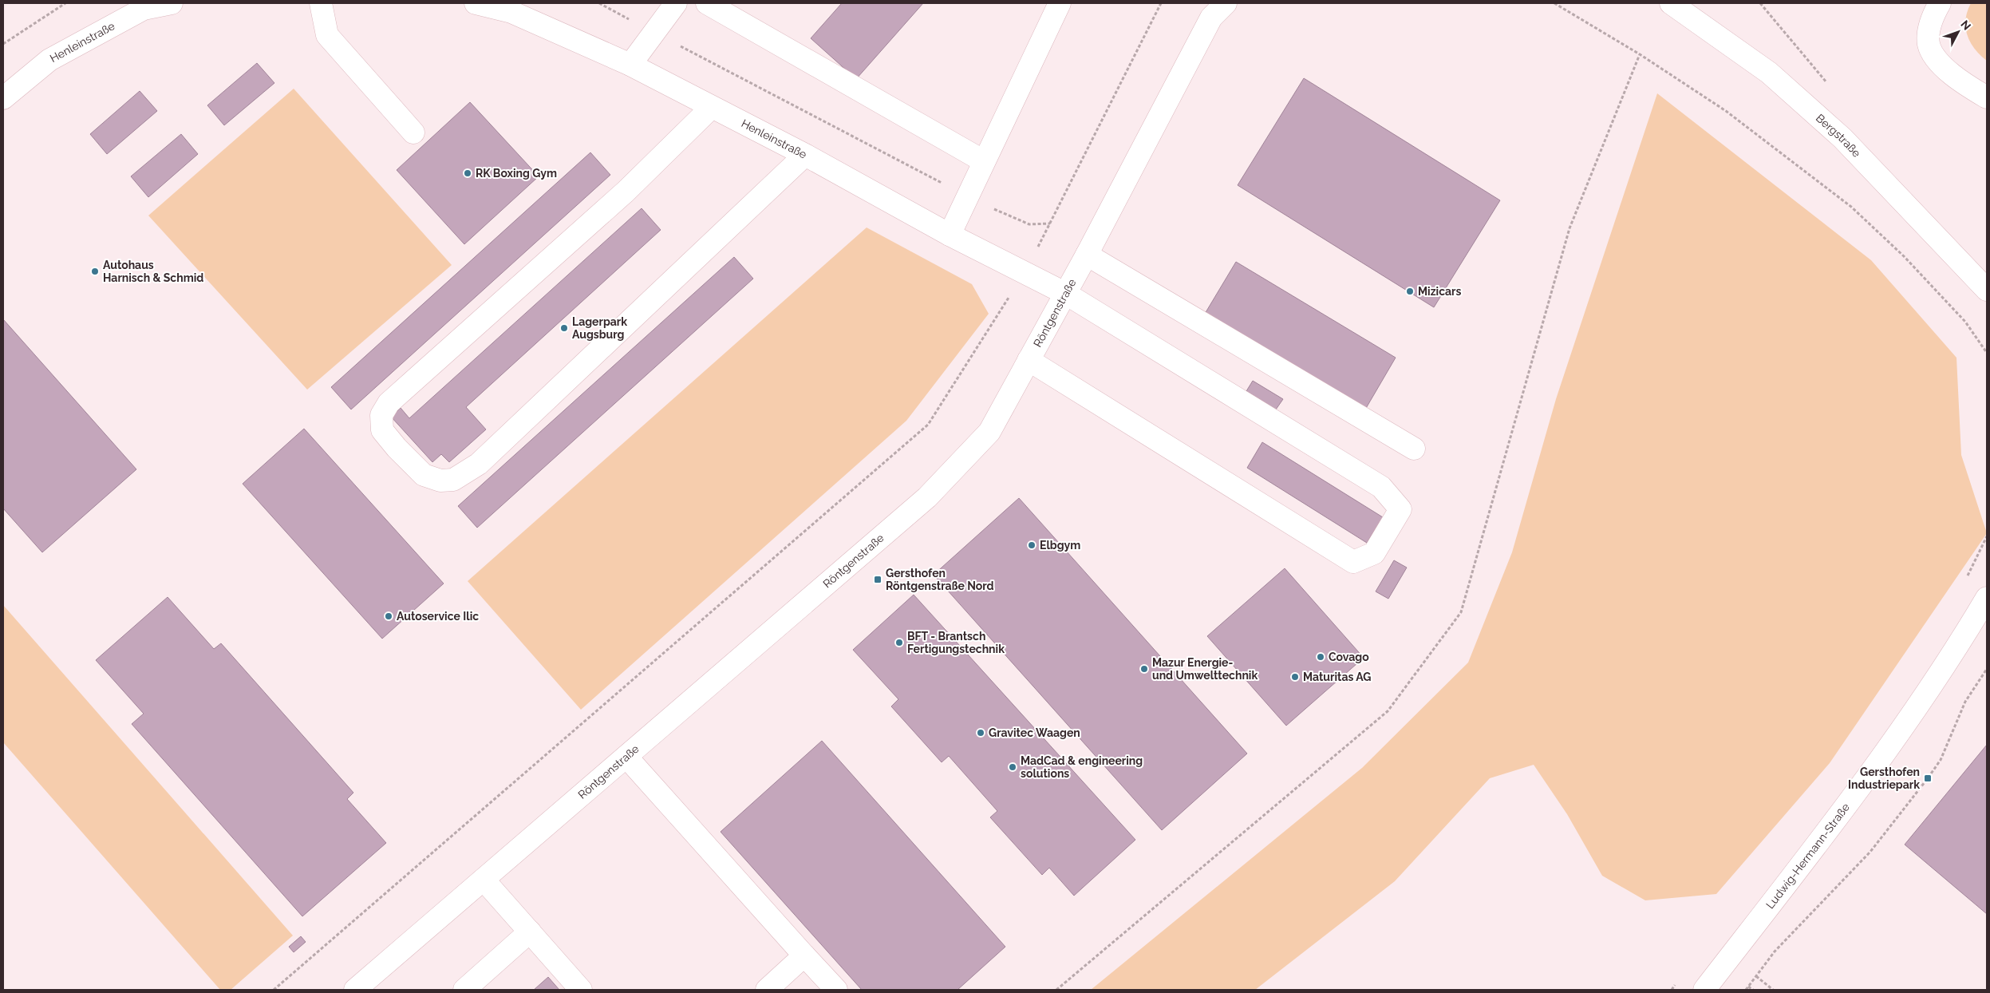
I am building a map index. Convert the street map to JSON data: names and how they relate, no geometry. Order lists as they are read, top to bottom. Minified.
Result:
{"streets":{"street":["Henleinstraße","Bergstraße","Röntgenstraße","Ludwig-Hermann-Straße"]},"crossings":[["Henleinstraße","Röntgenstraße"]],"places":{"other":["RK Boxing Gym","Autohaus Harnisch & Schmid","Mizicars","Lagerpark Augsburg","Elbgym","Autoservice Ilic","BFT - Brantsch Fertigungstechnik","Covago","Mazur Energie- und Umwelttechnik","Maturitas AG","Gravitec Waagen","MadCad & engineering solutions"],"transit":["Gersthofen Röntgenstraße Nord","Gersthofen Industriepark"]},"north":"top right"}
